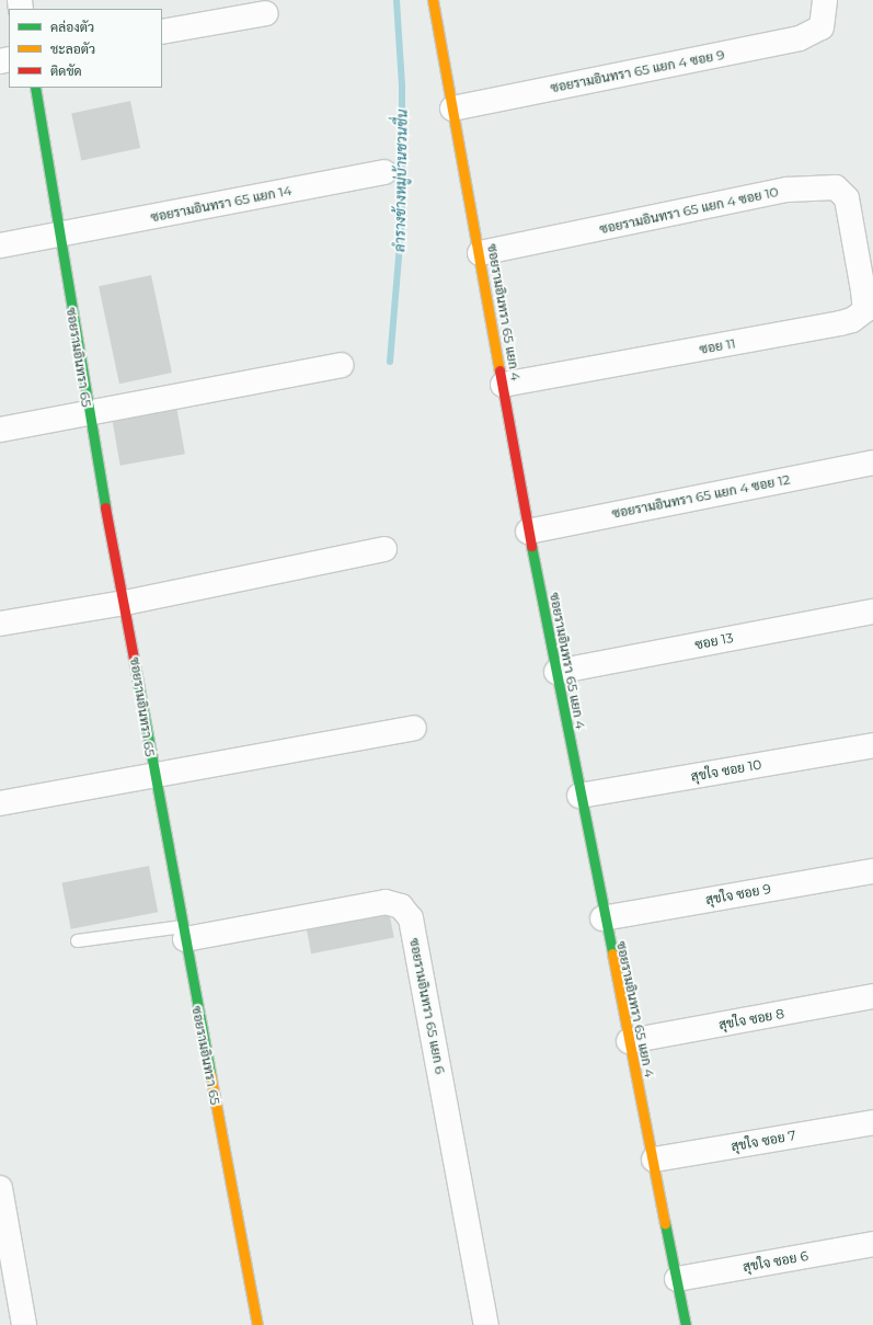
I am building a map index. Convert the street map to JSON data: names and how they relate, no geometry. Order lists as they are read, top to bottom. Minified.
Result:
{"streets":{"street":["ซอยรามอินทรา 65 แยก 4 ซอย 9","ซอยรามอินทรา 65 แยก 14","ซอยรามอินทรา 65 แยก 4 ซอย 10","ซอยรามอินทรา 65 แยก 4","ซอย 11","ซอยรามอินทรา 65","ซอยรามอินทรา 65 แยก 4 ซอย 12","ซอย 13","สุขใจ ซอย 10","สุขใจ ซอย 9","ซอยรามอินทรา 65 แยก 6","สุขใจ ซอย 8","สุขใจ ซอย 7","สุขใจ ซอย 6"]},"crossings":[["ซอยรามอินทรา 65 แยก 4 ซอย 9","ซอยรามอินทรา 65 แยก 4"],["ซอยรามอินทรา 65 แยก 14","ซอยรามอินทรา 65"],["ซอยรามอินทรา 65 แยก 4 ซอย 10","ซอยรามอินทรา 65 แยก 4"],["ซอยรามอินทรา 65 แยก 4 ซอย 10","ซอย 11"],["ซอยรามอินทรา 65 แยก 4","ซอย 11"],["ซอยรามอินทรา 65 แยก 4","ซอยรามอินทรา 65 แยก 4 ซอย 12"],["ซอยรามอินทรา 65 แยก 4","ซอย 13"],["ซอยรามอินทรา 65 แยก 4","สุขใจ ซอย 10"],["ซอยรามอินทรา 65 แยก 4","สุขใจ ซอย 9"],["ซอยรามอินทรา 65 แยก 4","สุขใจ ซอย 8"],["ซอยรามอินทรา 65 แยก 4","สุขใจ ซอย 7"],["ซอยรามอินทรา 65 แยก 4","สุขใจ ซอย 6"],["ซอยรามอินทรา 65","ซอยรามอินทรา 65 แยก 6"]],"water":["ลำรางข้างหมู่บ้านชวนชื่น"],"legend":["คล่องตัว","ชะลอตัว","ติดขัด"]}
